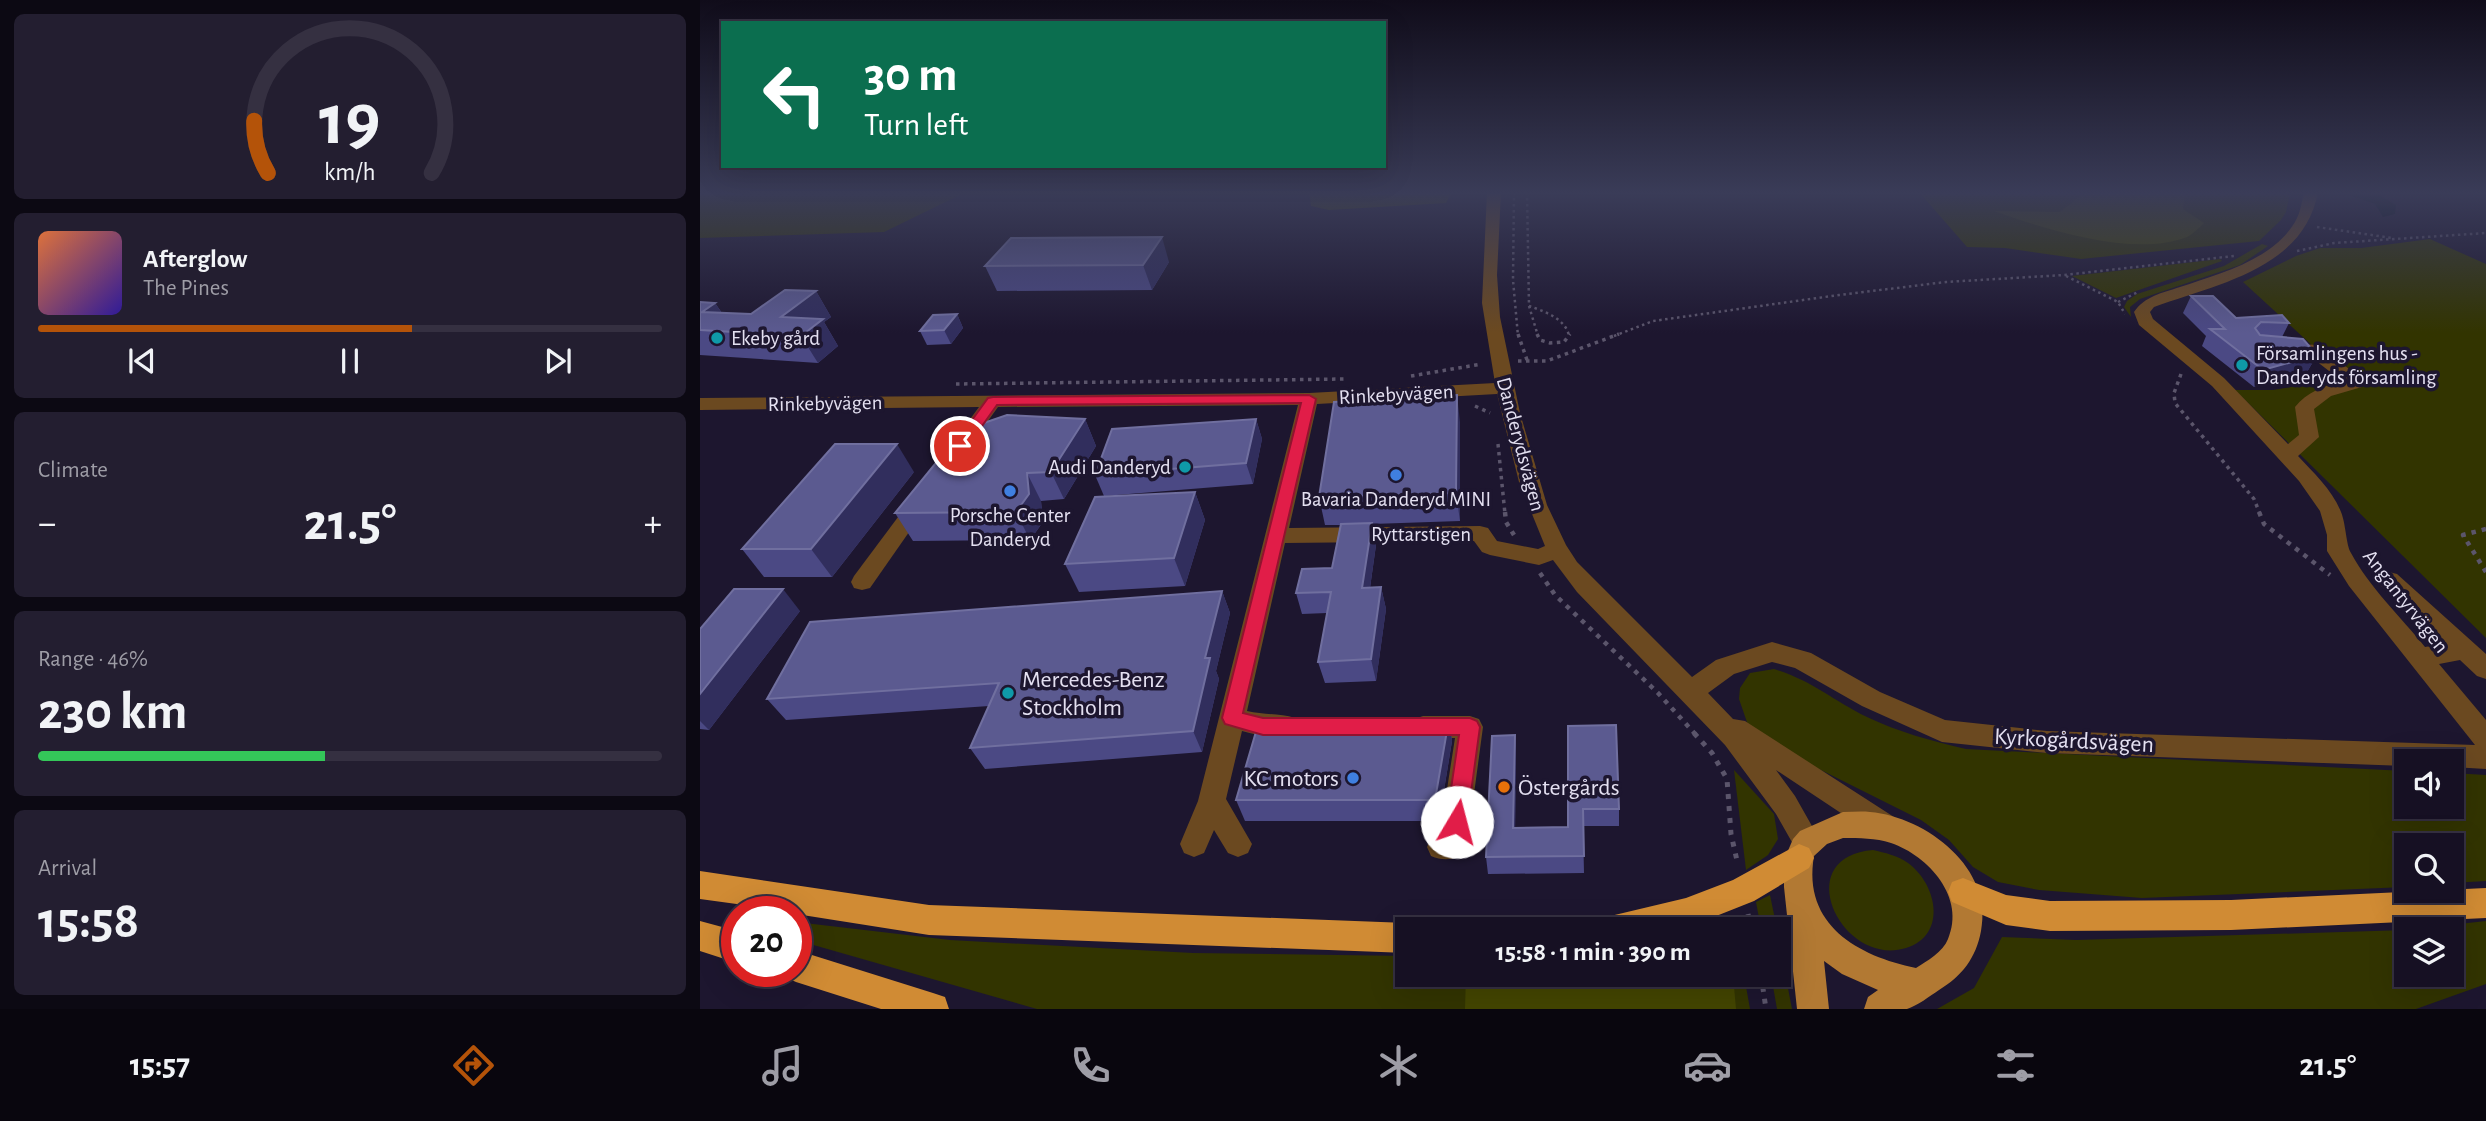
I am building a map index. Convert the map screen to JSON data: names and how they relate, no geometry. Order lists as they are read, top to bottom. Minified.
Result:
{"streets":{"street":["Rinkebyvägen","Danderydsvägen","Ryttarstigen","Angantyrvägen","Kyrkogårdsvägen"]},"crossings":[["Rinkebyvägen","Danderydsvägen"],["Danderydsvägen","Ryttarstigen"],["Danderydsvägen","Kyrkogårdsvägen"]],"places":["Ekeby gård","Församlingens hus - Danderyds församling","Audi Danderyd","Bavaria Danderyd MINI","Porsche Center Danderyd","Mercedes-Benz Stockholm","KC motors","Östergårds"],"page":{"turn":["30 m","Turn left"],"song":["Afterglow","The Pines"],"tile":["Climate",["Range · 46%","230 km"],["Arrival","15:58"]],"heat":["−","21.5°","+"],"limit":"20","trip":"15:58 · 1 min · 390 m","tabs":["15:57","21.5°"],"gauge":["19","km/h"]}}
